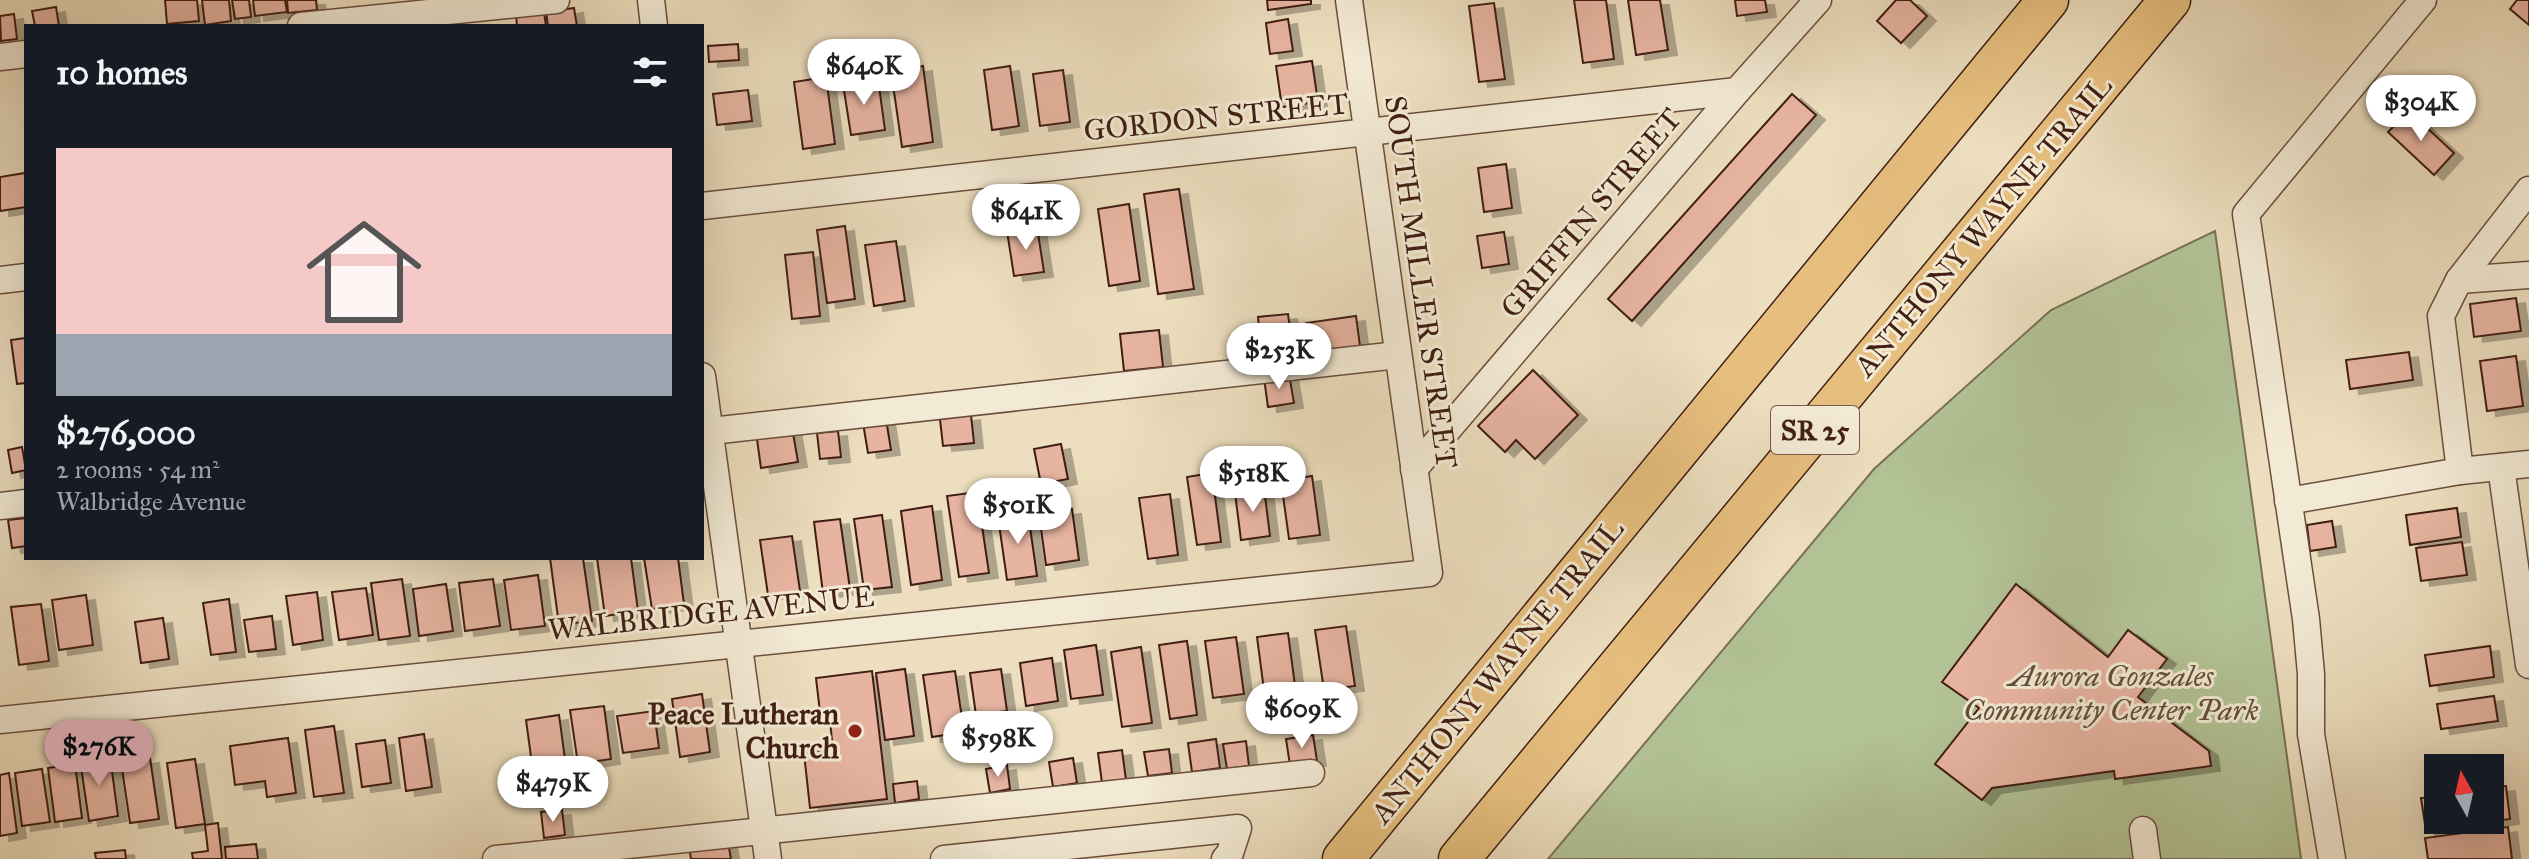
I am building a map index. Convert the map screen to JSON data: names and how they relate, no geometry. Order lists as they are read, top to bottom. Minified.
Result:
{"streets":{"highway":["ANTHONY WAYNE TRAIL","SR 25"],"street":["GORDON STREET","GRIFFIN STREET","SOUTH MILLER STREET","WALBRIDGE AVENUE"]},"crossings":[["GORDON STREET","GRIFFIN STREET"],["GORDON STREET","SOUTH MILLER STREET"],["GRIFFIN STREET","SOUTH MILLER STREET"],["SOUTH MILLER STREET","WALBRIDGE AVENUE"]],"parks":["Aurora Gonzales Community Center Park"],"places":["Peace Lutheran Church"],"north":"top","page":{"heading":"10 homes","price":["$640K","$304K","$641K","$253K","$518K","$501K","$609K","$598K","$276K","$479K"],"list":[{"name":"$276,000","note":"2 rooms · 54 m² · Walbridge Avenue"}]}}
